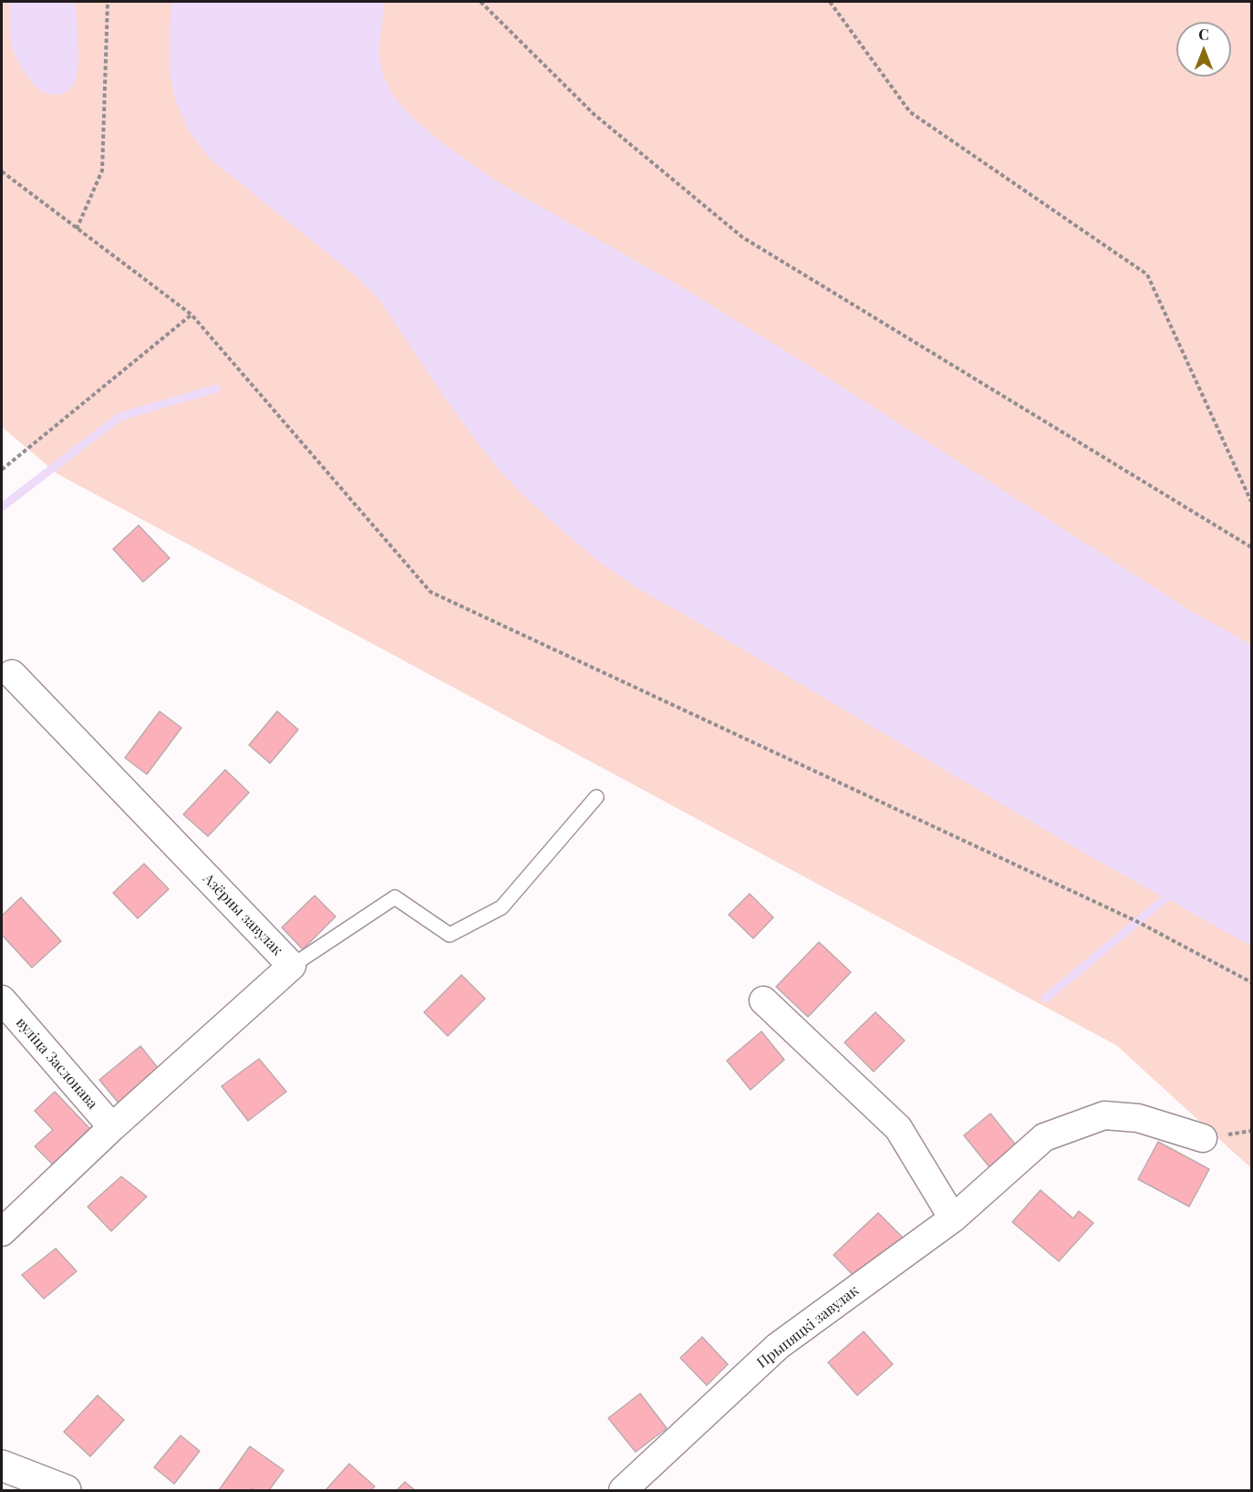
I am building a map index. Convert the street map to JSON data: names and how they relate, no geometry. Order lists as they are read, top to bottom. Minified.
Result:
{"streets":{"street":["Азёрны завулак","вуліца Заслонава","Прыпяцкі завулак"]},"crossings":[["Азёрны завулак","вуліца Заслонава"]],"north":"top"}
